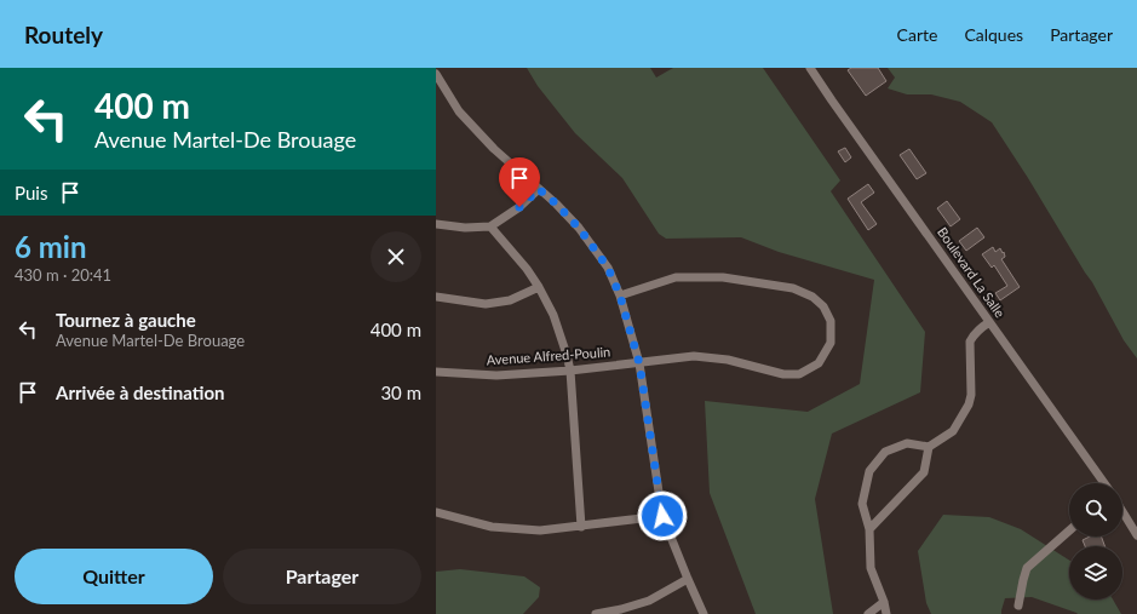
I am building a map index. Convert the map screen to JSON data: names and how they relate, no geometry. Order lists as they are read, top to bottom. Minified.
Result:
{"streets":{"street":["Boulevard La Salle","Avenue Alfred-Poulin"]},"page":{"header":"Routely","nav":["Carte","Calques","Partager"],"turn":["400 m","Avenue Martel-De Brouage"],"then":"Puis","heading":["6 min","430 m · 20:41"],"list":[{"name":"Tournez à gauche","note":"Avenue Martel-De Brouage","value":"400 m"},{"name":"Arrivée à destination","value":"30 m"}],"buttons":["Quitter","Partager"]}}
